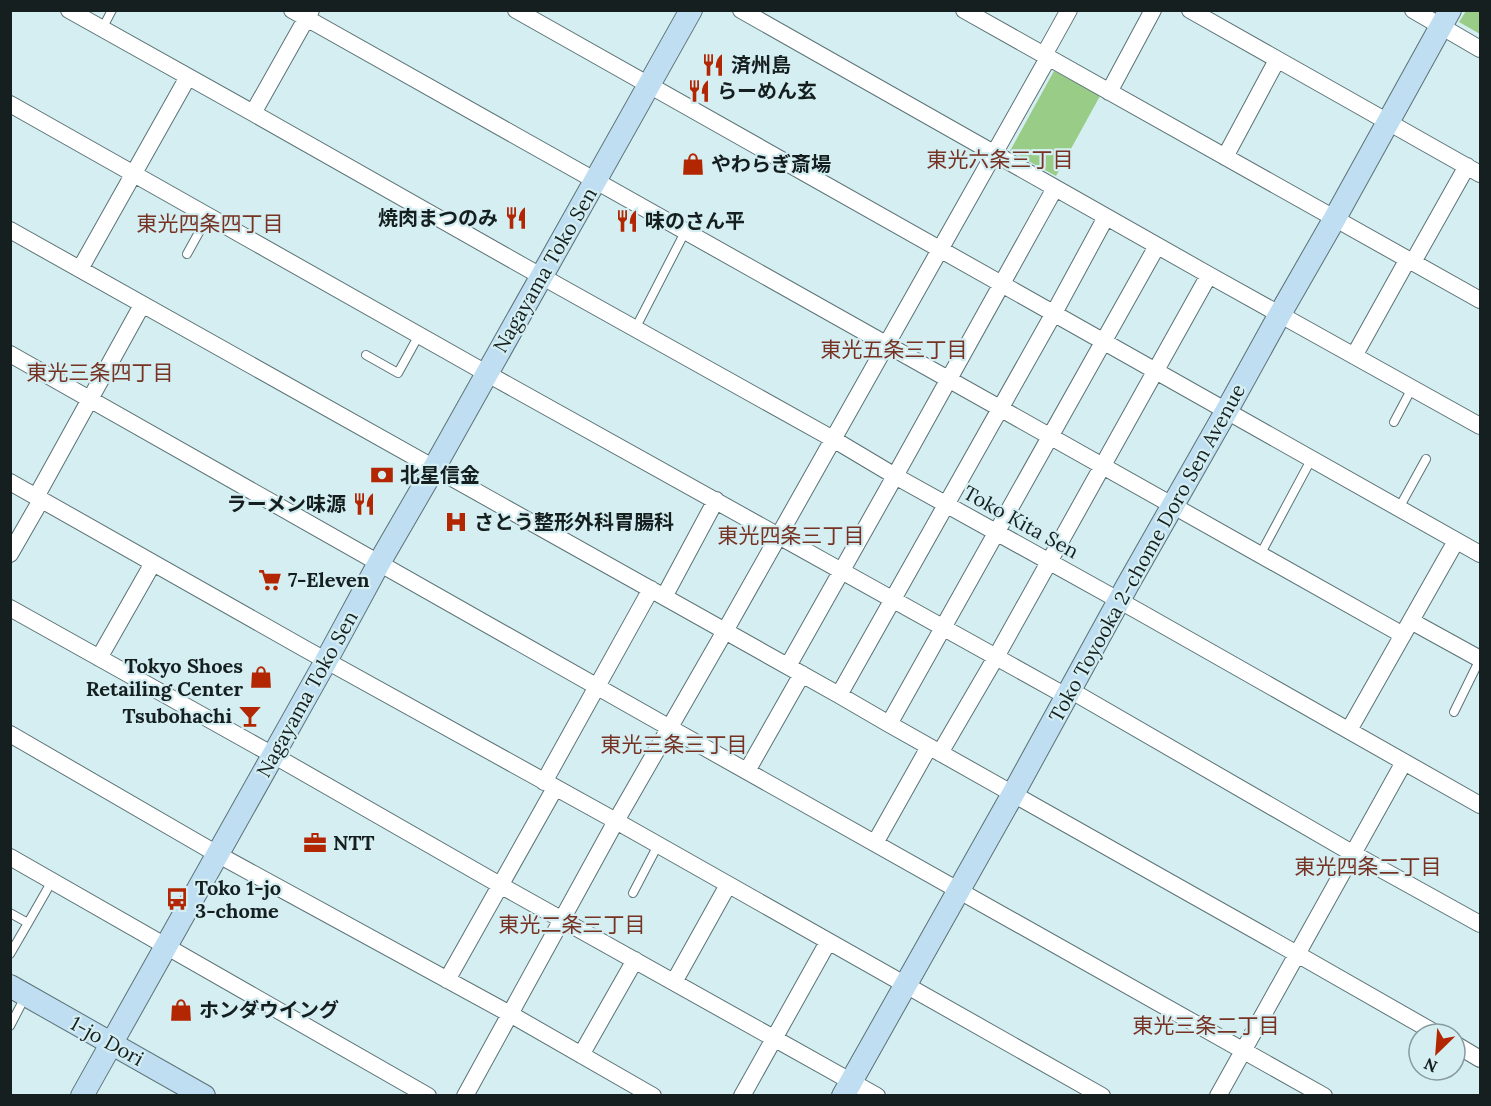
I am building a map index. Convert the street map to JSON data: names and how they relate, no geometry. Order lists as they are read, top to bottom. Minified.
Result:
{"streets":{"street":["Nagayama Toko Sen","Toko Kita Sen","Toko Toyooka 2-chome Doro Sen Avenue","1-jo Dori"]},"crossings":[["Nagayama Toko Sen","Toko Kita Sen"],["Nagayama Toko Sen","1-jo Dori"],["Toko Kita Sen","Toko Toyooka 2-chome Doro Sen Avenue"]],"districts":["東光六条三丁目","東光四条四丁目","東光五条三丁目","東光三条四丁目","東光四条三丁目","東光三条三丁目","東光四条二丁目","東光二条三丁目","東光三条二丁目"],"places":{"restaurant":["済州島","らーめん玄","焼肉まつのみ","味のさん平","ラーメン味源"],"shop":["やわらぎ斎場","Tokyo Shoes Retailing Center","ホンダウイング"],"bank":["北星信金"],"hospital":["さとう整形外科胃腸科"],"supermarket":["7-Eleven"],"bar":["Tsubohachi"],"office":["NTT"],"bus stop":["Toko 1-jo 3-chome"]},"north":"bottom left"}
